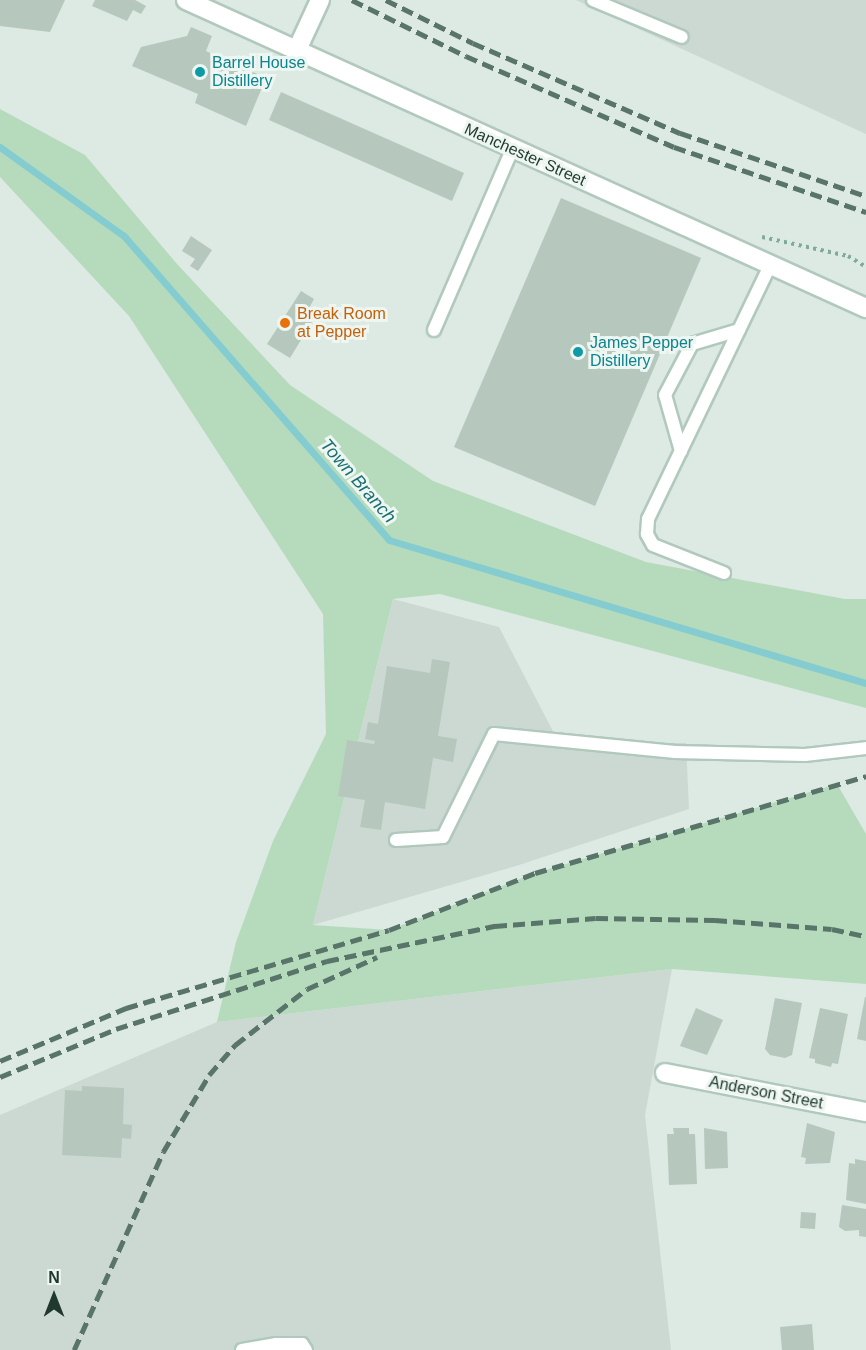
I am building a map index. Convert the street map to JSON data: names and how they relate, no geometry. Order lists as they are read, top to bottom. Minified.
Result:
{"streets":{"main road":["Manchester Street","Anderson Street"]},"water":["Town Branch"],"places":["Barrel House Distillery","Break Room at Pepper","James Pepper Distillery"],"north":"top"}
